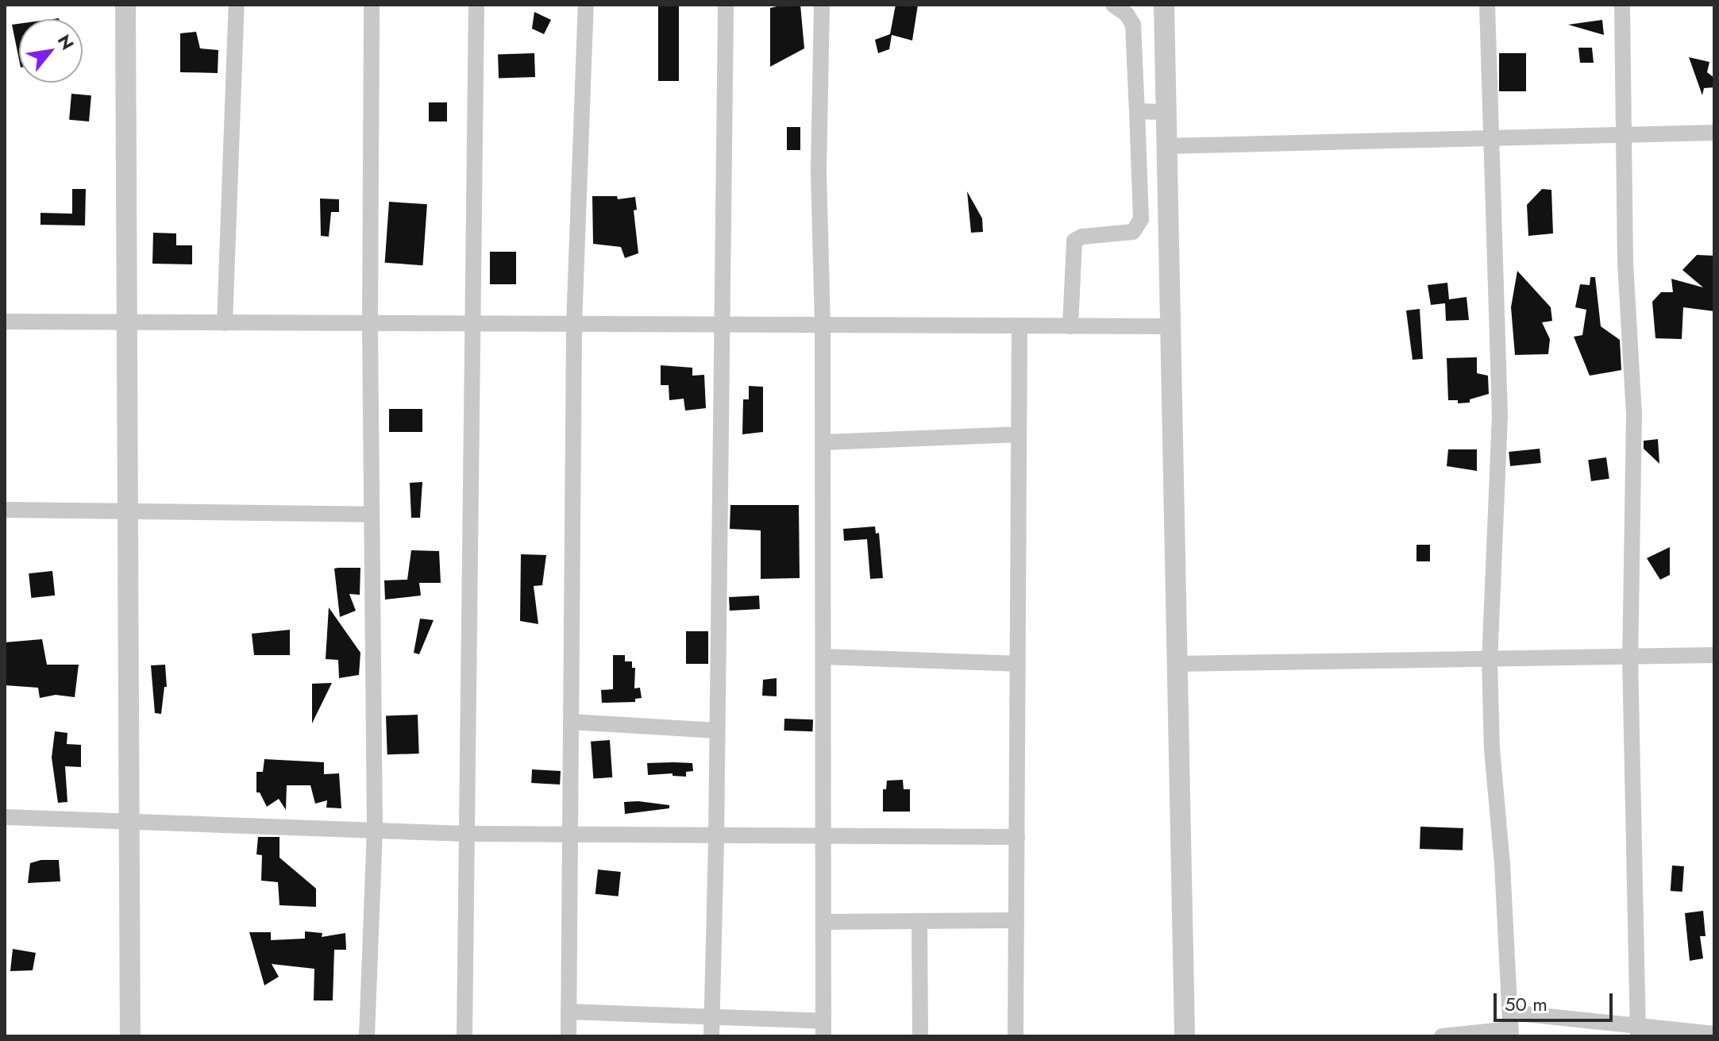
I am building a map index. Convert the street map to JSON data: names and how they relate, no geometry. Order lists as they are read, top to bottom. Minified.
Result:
{"scale_bar":"50 m","north":"top right"}
